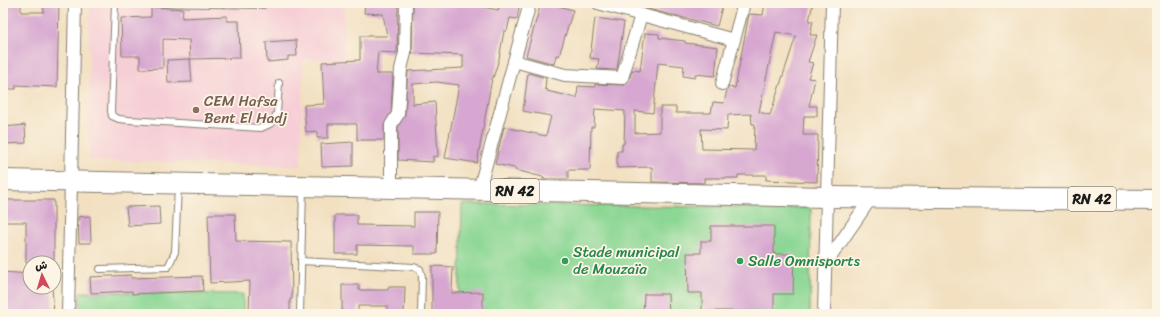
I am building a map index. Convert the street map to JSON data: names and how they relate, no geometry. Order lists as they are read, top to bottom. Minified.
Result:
{"streets":{"main road":["RN 42"]},"places":["CEM Hafsa Bent El Hadj","Stade municipal de Mouzaïa","Salle Omnisports"],"north":"top"}
